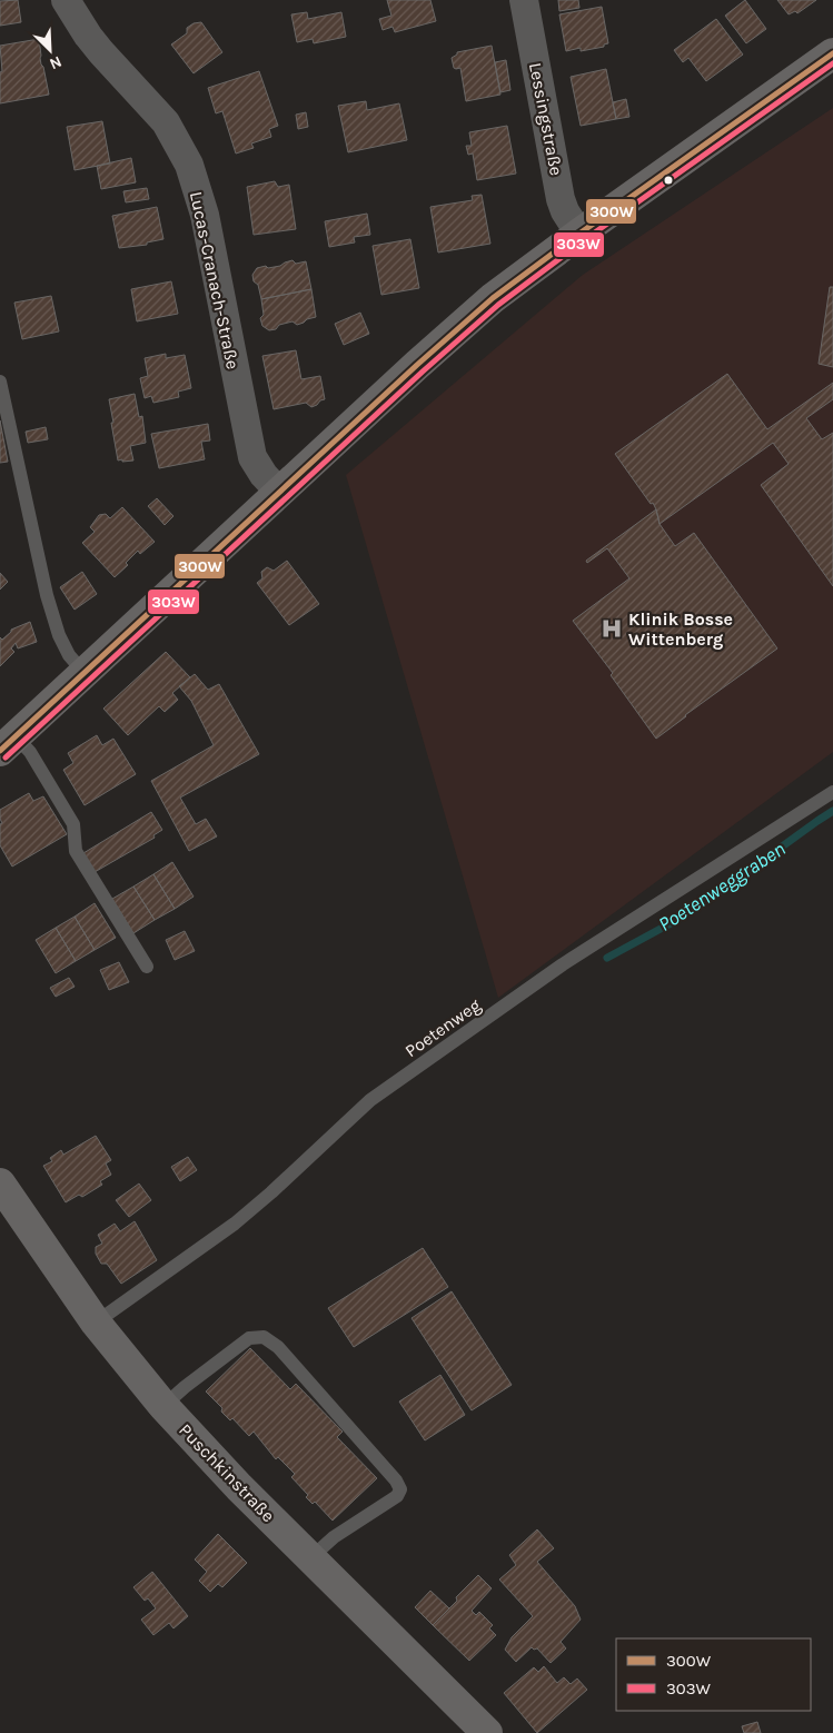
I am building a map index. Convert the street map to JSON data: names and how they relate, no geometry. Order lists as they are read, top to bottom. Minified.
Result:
{"streets":{"street":["Lessingstraße","Lucas-Cranach-Straße","Puschkinstraße"],"lane":["Poetenweg"]},"crossings":[["Poetenweg","Puschkinstraße"]],"water":["Poetenweggraben"],"places":{"hospital":["Klinik Bosse Wittenberg"]},"lines":["transit line 300W","transit line 303W"],"legend":["300W","303W"],"north":"bottom right"}
